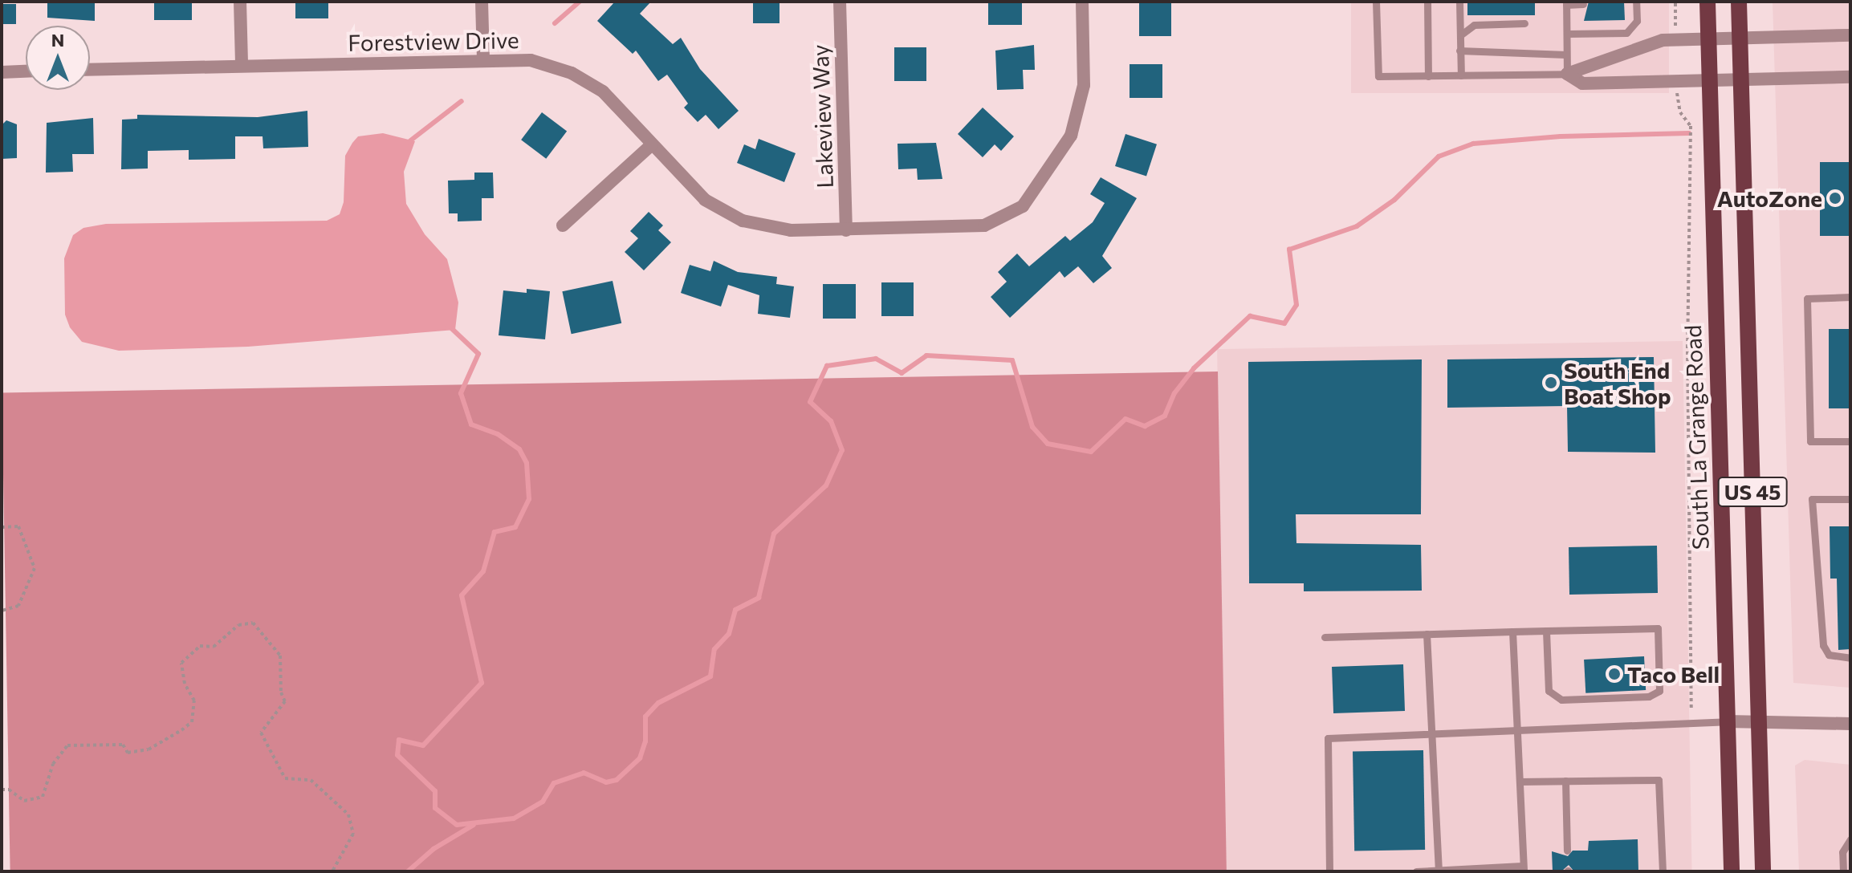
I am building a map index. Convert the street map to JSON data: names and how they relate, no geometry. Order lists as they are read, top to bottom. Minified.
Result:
{"streets":{"main road":["South La Grange Road","US 45"],"street":["Forestview Drive","Lakeview Way"]},"crossings":[["Forestview Drive","Lakeview Way"]],"places":["AutoZone","South End Boat Shop","Taco Bell"],"north":"top"}
